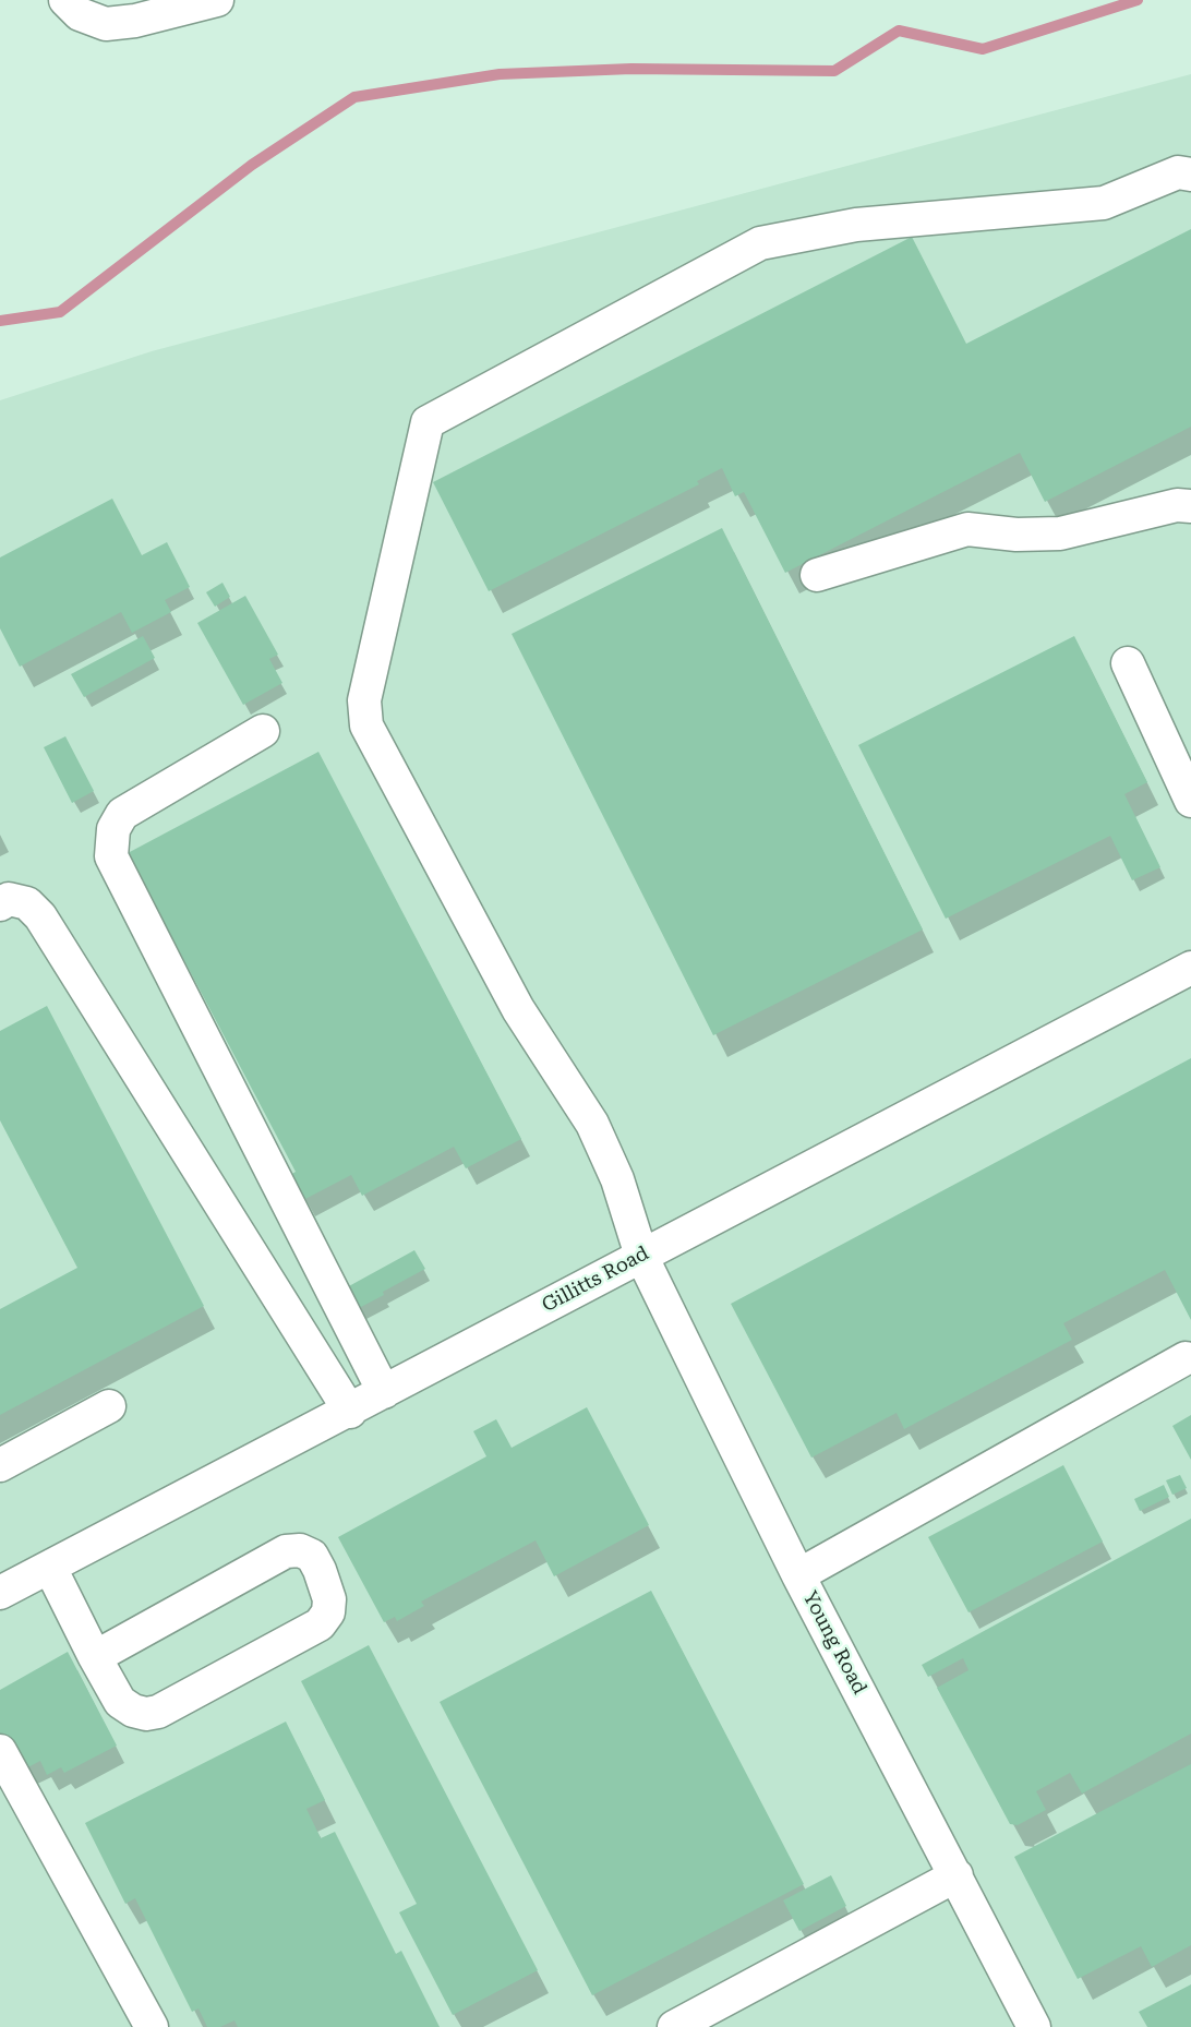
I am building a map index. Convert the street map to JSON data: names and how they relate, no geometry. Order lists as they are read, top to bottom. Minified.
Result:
{"streets":{"lane":["Gillitts Road","Young Road"]},"crossings":[["Gillitts Road","Young Road"]]}
